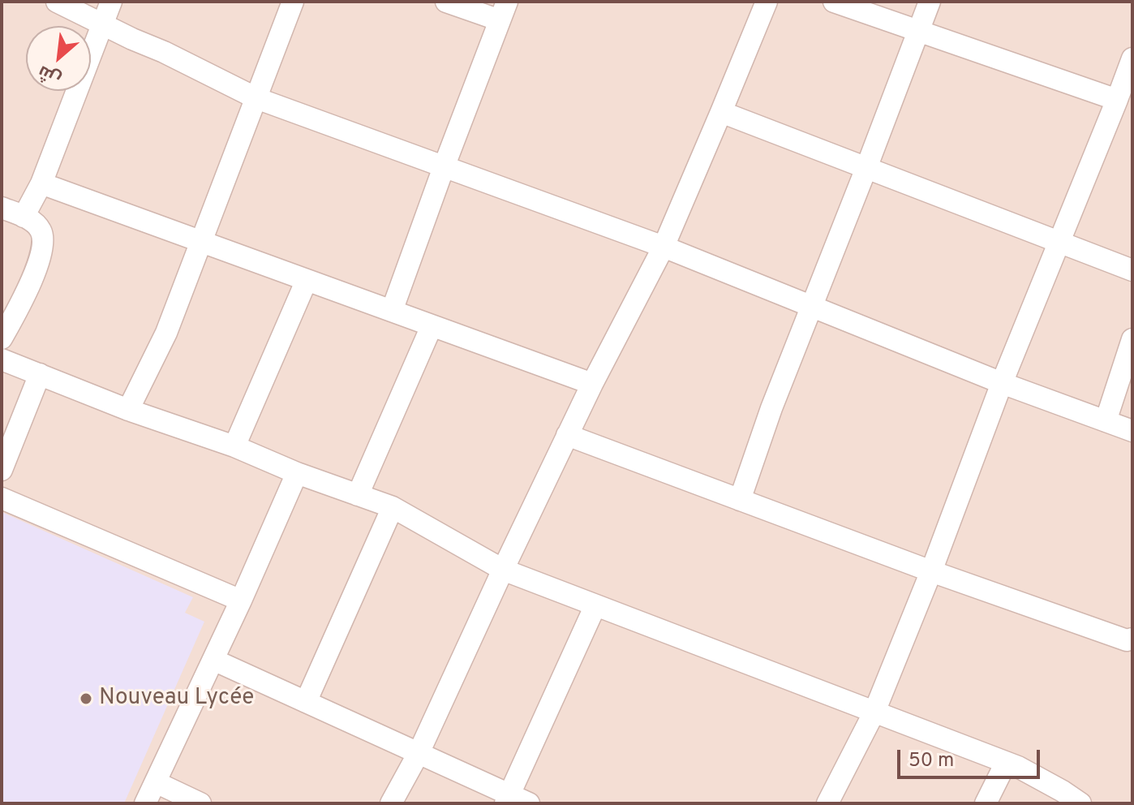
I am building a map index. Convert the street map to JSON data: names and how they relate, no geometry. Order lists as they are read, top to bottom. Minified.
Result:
{"places":["Nouveau Lycée"],"scale_bar":"50 m","north":"bottom left"}
